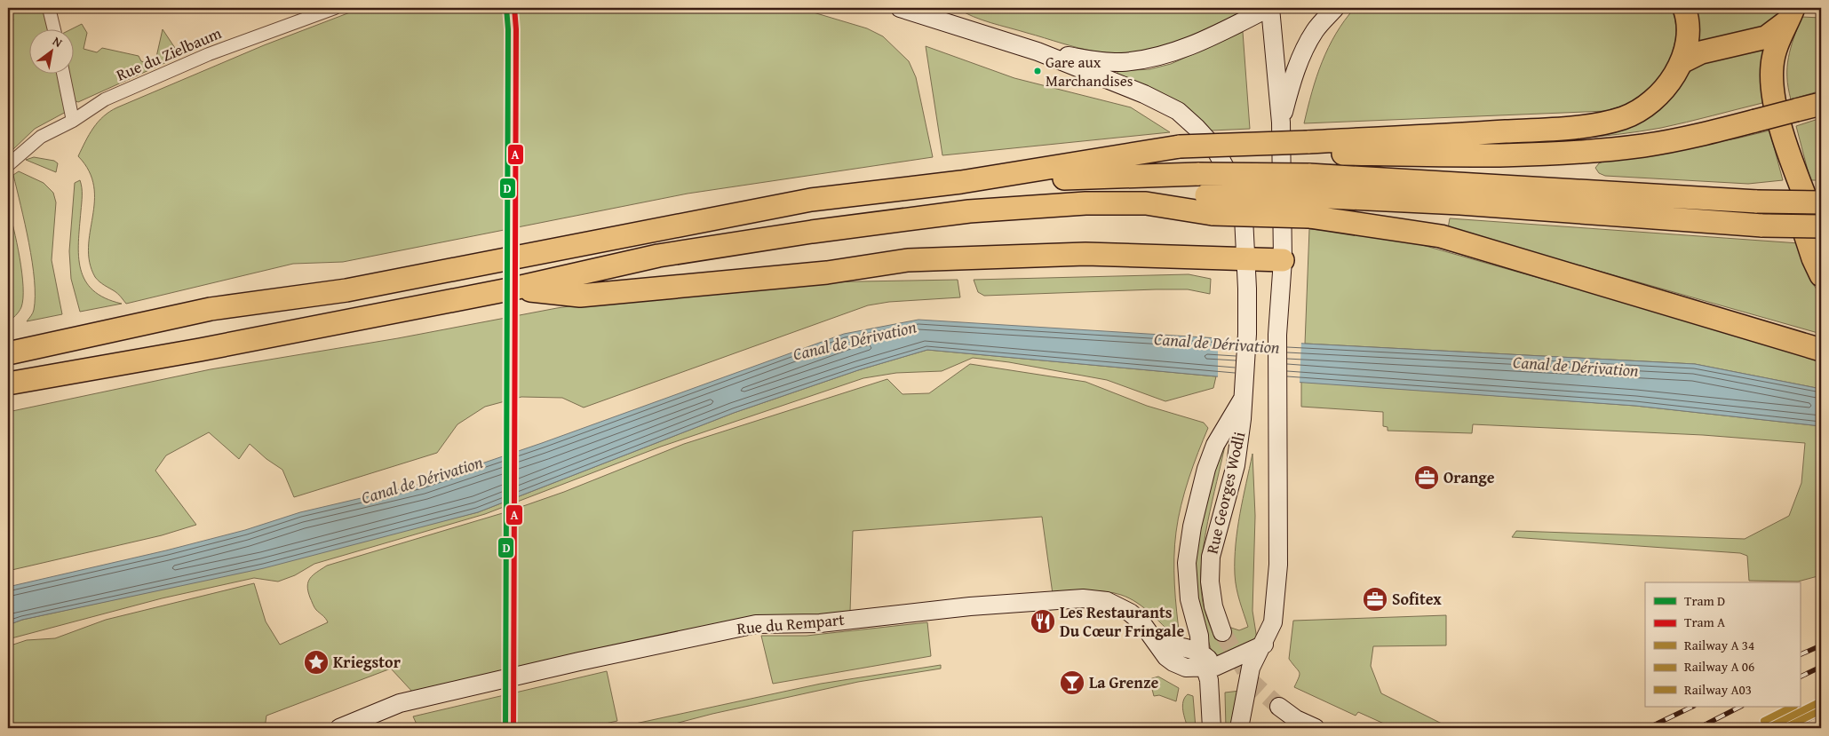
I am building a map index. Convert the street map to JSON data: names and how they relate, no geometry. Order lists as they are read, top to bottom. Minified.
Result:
{"streets":{"main road":["Rue Georges Wodli","Rue du Rempart"],"street":["Rue du Zielbaum"]},"crossings":[["Rue Georges Wodli","Rue du Rempart"]],"water":["Canal de Dérivation"],"places":{"other":["Gare aux Marchandises"],"office":["Orange","Sofitex"],"restaurant":["Les Restaurants Du Cœur Fringale"],"place":["Kriegstor"],"bar":["La Grenze"]},"lines":["tram line D","tram line A","rail line A03"],"legend":["Tram D","Tram A","Railway A 34","Railway A 06","Railway A03"],"north":"top right"}
